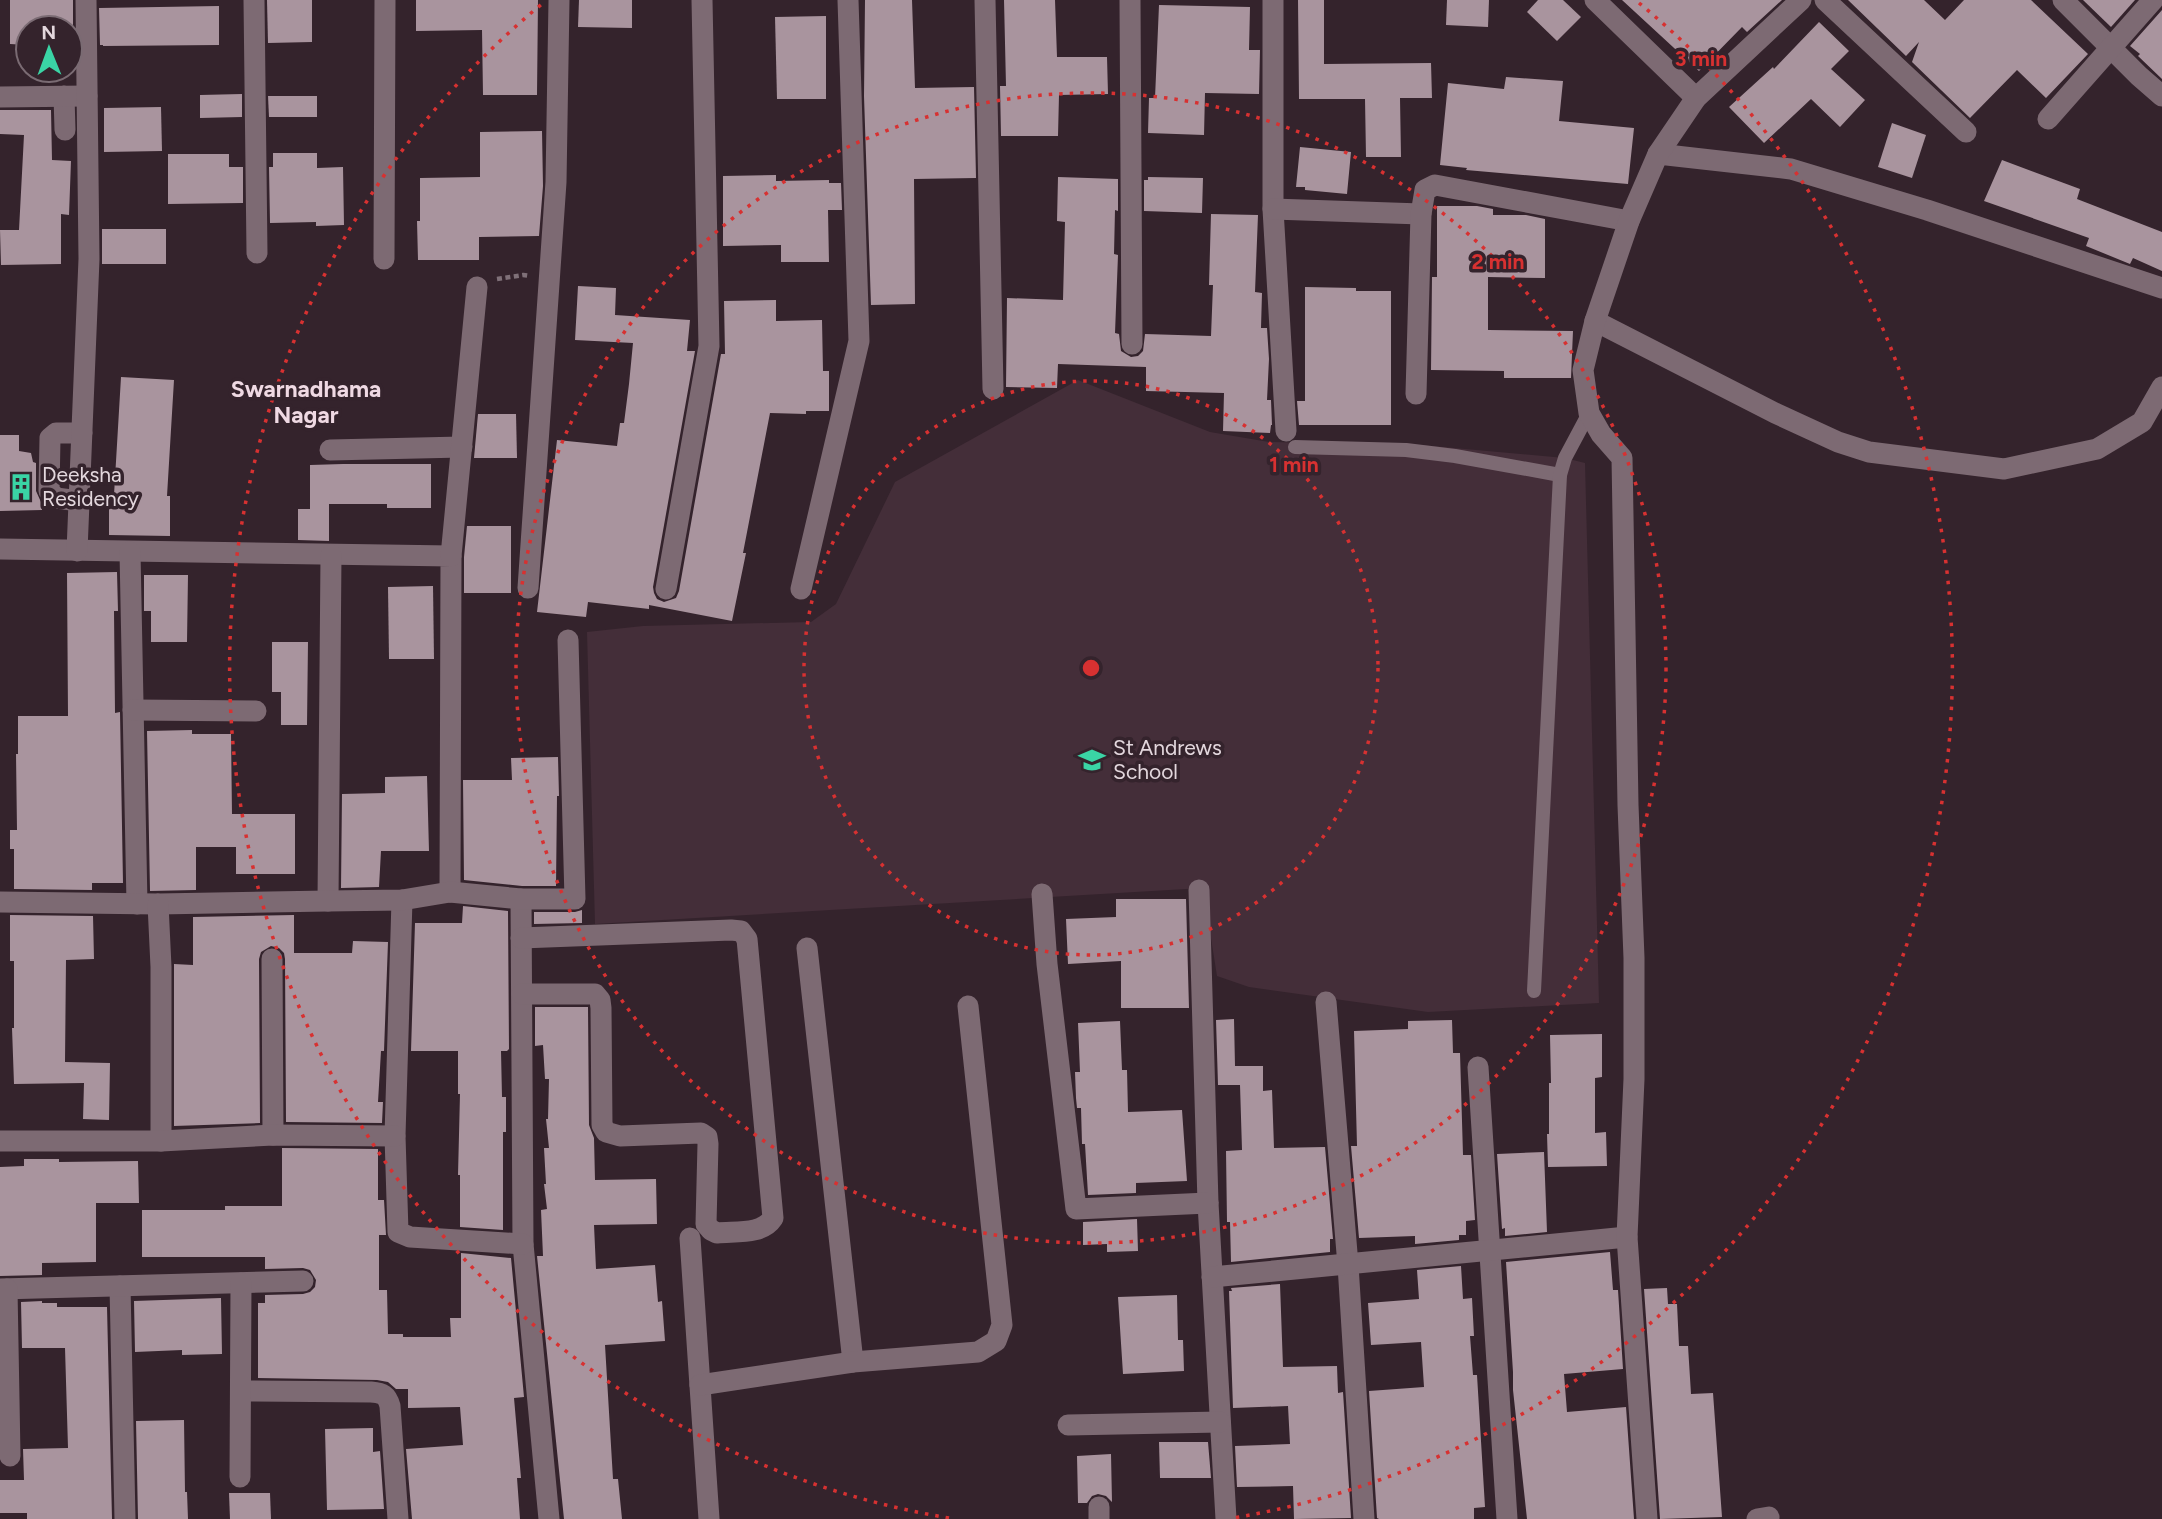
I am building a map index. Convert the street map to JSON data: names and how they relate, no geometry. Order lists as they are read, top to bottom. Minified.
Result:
{"districts":["Swarnadhama Nagar"],"places":{"building":["Deeksha Residency"],"school or university":["St Andrews School"]},"north":"top","rings":["3 min","2 min","1 min"]}
